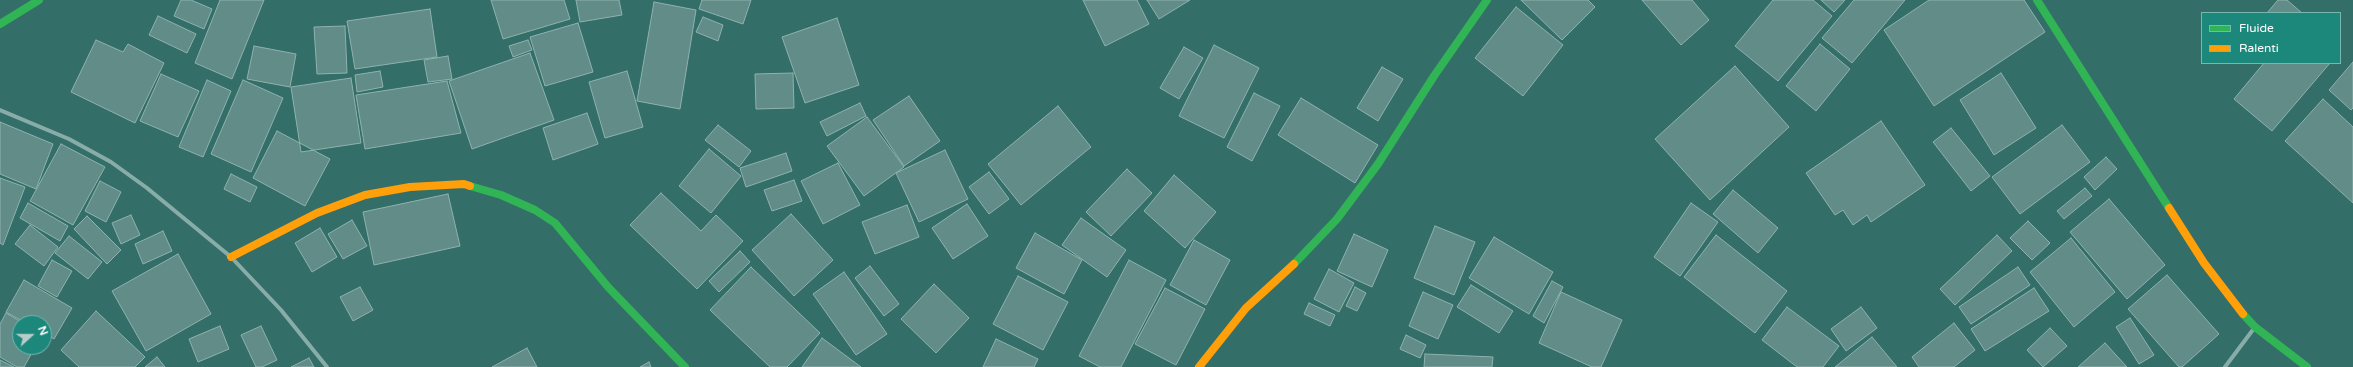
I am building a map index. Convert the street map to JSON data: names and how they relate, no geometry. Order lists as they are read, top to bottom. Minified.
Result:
{"legend":["Fluide","Ralenti"],"north":"right"}
